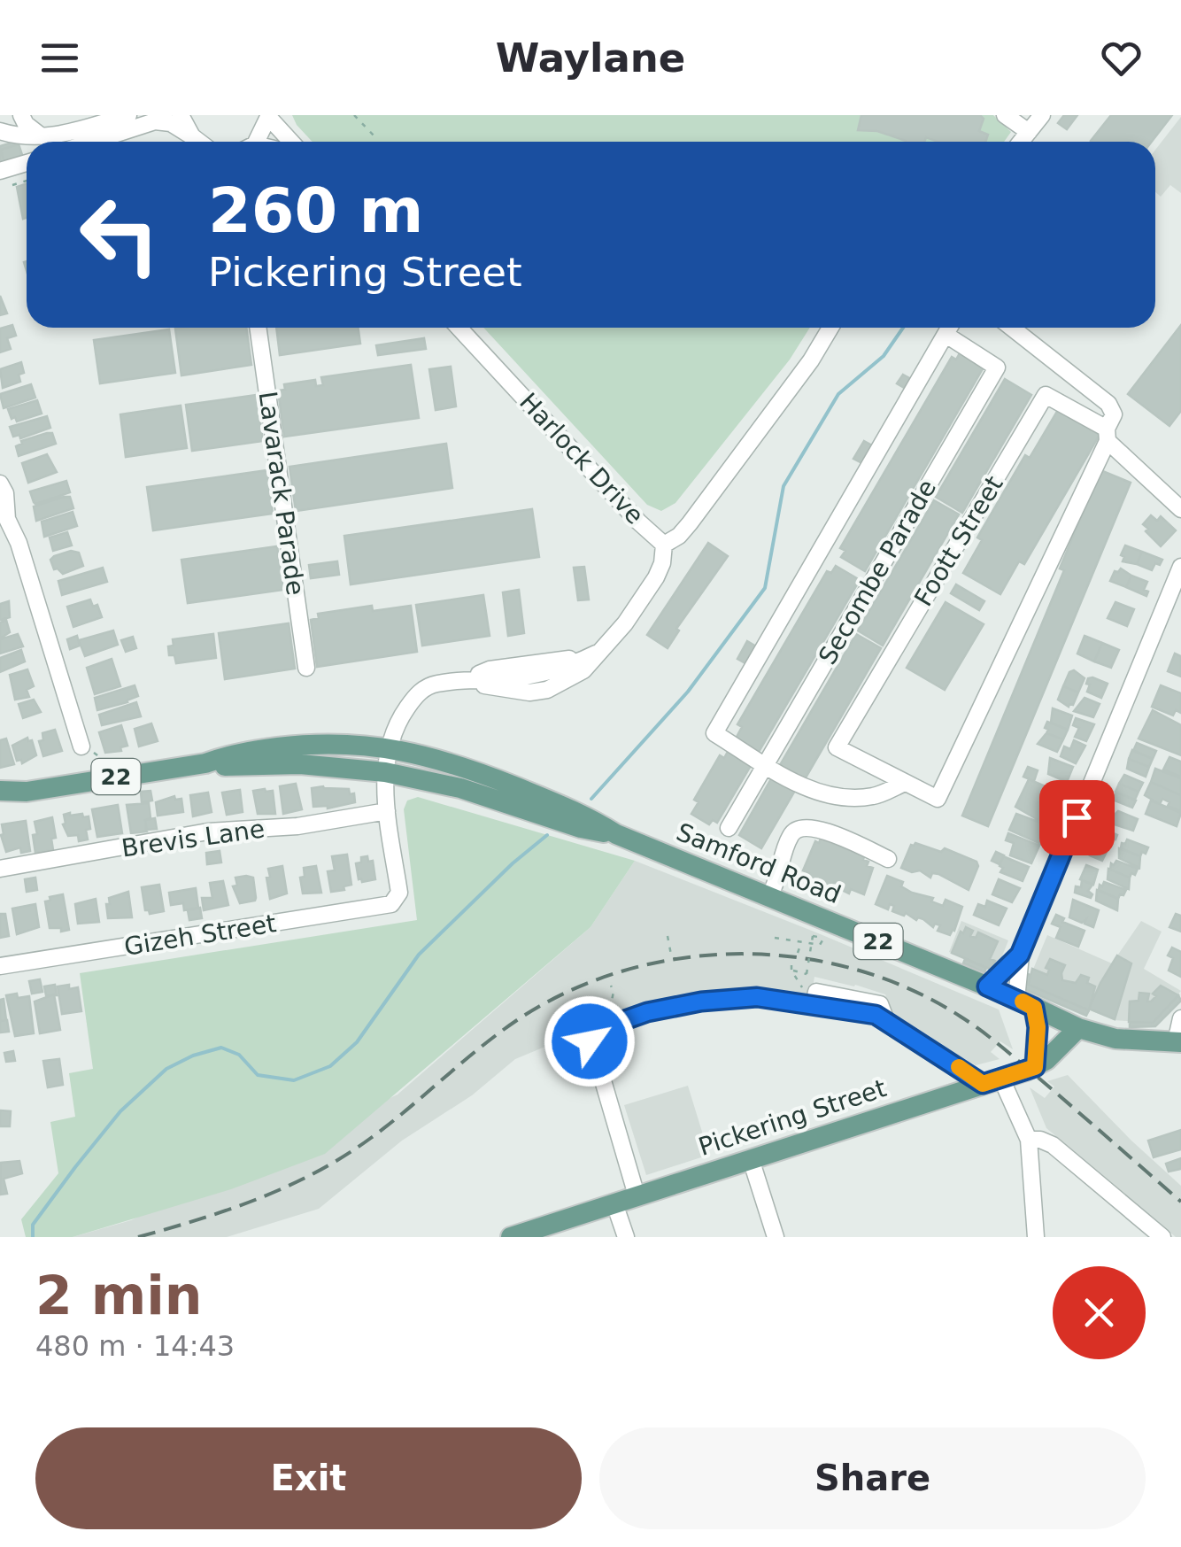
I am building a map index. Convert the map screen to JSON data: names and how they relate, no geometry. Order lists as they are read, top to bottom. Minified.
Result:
{"streets":{"main road":["22","Samford Road","Pickering Street"],"street":["Harlock Drive","Lavarack Parade","Foott Street","Secombe Parade","Brevis Lane","Gizeh Street"]},"crossings":[["Brevis Lane","Gizeh Street"],["Samford Road","Pickering Street"]],"page":{"header":"Waylane","turn":["260 m","Pickering Street"],"heading":["2 min","480 m · 14:43"],"buttons":["Exit","Share"]}}
